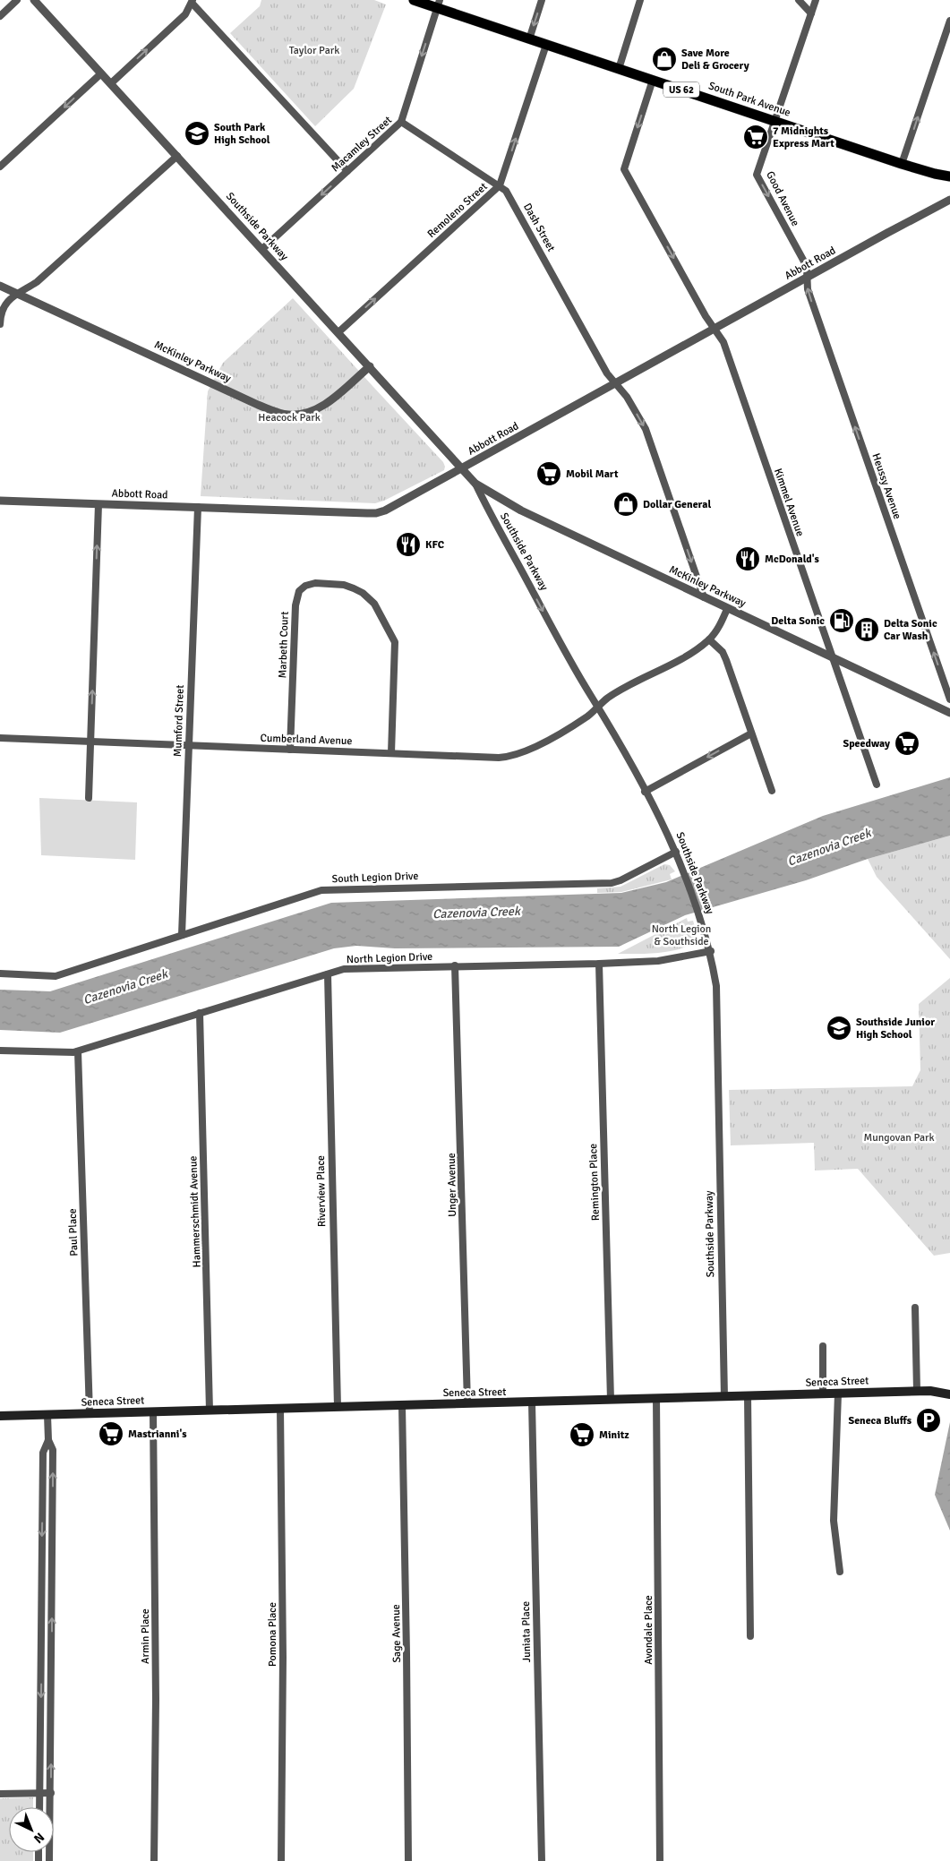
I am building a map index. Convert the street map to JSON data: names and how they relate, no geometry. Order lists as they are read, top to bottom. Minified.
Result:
{"streets":{"main road":["US 62","South Park Avenue","Seneca Street"],"street":["Macamley Street","Good Avenue","Remoleno Street","Southside Parkway","Dash Street","Abbott Road","McKinley Parkway","Heussy Avenue","Kimmel Avenue","Marbeth Court","Mumford Street","Cumberland Avenue","South Legion Drive","North Legion Drive","Remington Place","Unger Avenue","Riverview Place","Hammerschmidt Avenue","Paul Place","Avondale Place","Juniata Place","Sage Avenue","Pomona Place","Armin Place"]},"crossings":[["South Park Avenue","Macamley Street"],["South Park Avenue","Good Avenue"],["South Park Avenue","Remoleno Street"],["South Park Avenue","Kimmel Avenue"],["Macamley Street","Southside Parkway"],["Macamley Street","Dash Street"],["Good Avenue","Abbott Road"],["Good Avenue","Heussy Avenue"],["Remoleno Street","Southside Parkway"],["Remoleno Street","Dash Street"],["Southside Parkway","Abbott Road"],["Southside Parkway","McKinley Parkway"],["Southside Parkway","Cumberland Avenue"],["Southside Parkway","South Legion Drive"],["Southside Parkway","North Legion Drive"],["Southside Parkway","Seneca Street"],["Dash Street","Abbott Road"],["Dash Street","McKinley Parkway"],["Abbott Road","McKinley Parkway"],["Abbott Road","Heussy Avenue"],["Abbott Road","Kimmel Avenue"],["Abbott Road","Mumford Street"],["McKinley Parkway","Kimmel Avenue"],["Marbeth Court","Cumberland Avenue"],["Mumford Street","Cumberland Avenue"],["Mumford Street","South Legion Drive"],["North Legion Drive","Remington Place"],["North Legion Drive","Unger Avenue"],["North Legion Drive","Riverview Place"],["North Legion Drive","Hammerschmidt Avenue"],["North Legion Drive","Paul Place"],["Remington Place","Seneca Street"],["Unger Avenue","Seneca Street"],["Riverview Place","Seneca Street"],["Hammerschmidt Avenue","Seneca Street"],["Paul Place","Seneca Street"],["Seneca Street","Avondale Place"],["Seneca Street","Juniata Place"],["Seneca Street","Sage Avenue"],["Seneca Street","Pomona Place"],["Seneca Street","Armin Place"]],"one_way":["Macamley Street","Good Avenue","Remoleno Street","Dash Street","Heussy Avenue"],"water":["Cazenovia Creek"],"parks":["Taylor Park","Heacock Park","North Legion & Southside","Mungovan Park"],"places":{"shop":["Save More Deli & Grocery","Dollar General"],"school or university":["South Park High School","Southside Junior High School"],"supermarket":["7 Midnights Express Mart","Mobil Mart","Speedway","Mastrianni's","Minitz"],"restaurant":["KFC","McDonald's"],"fuel station":["Delta Sonic"],"building":["Delta Sonic Car Wash"],"parking":["Seneca Bluffs"]},"north":"bottom right"}
